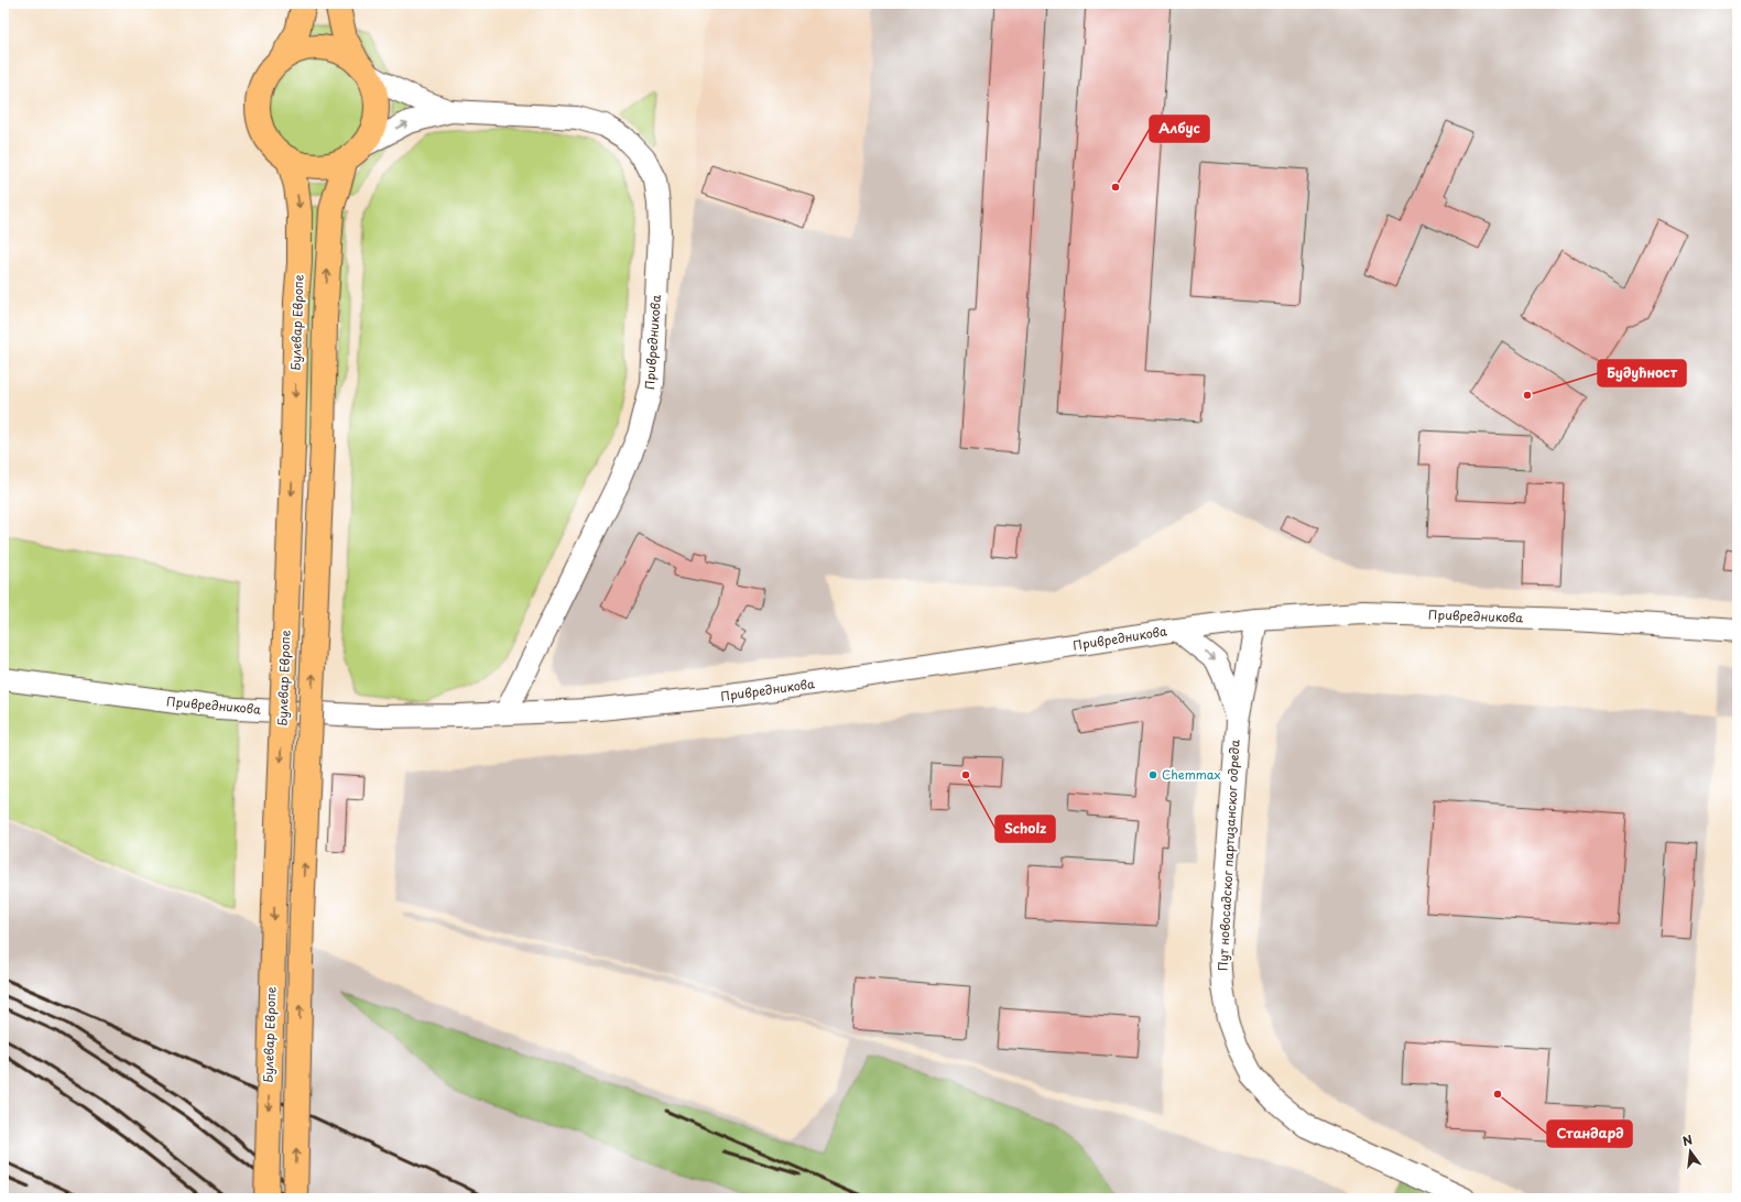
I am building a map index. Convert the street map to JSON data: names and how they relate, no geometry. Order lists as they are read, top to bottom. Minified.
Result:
{"streets":{"main road":["Булевар Европе"],"street":["Привредникова","Пут новосадског партизанског одреда"]},"crossings":[["Привредникова","Пут новосадског партизанског одреда"]],"places":["Албус","Будућност","Scholz","Chemmax","Стандард"],"north":"top"}
